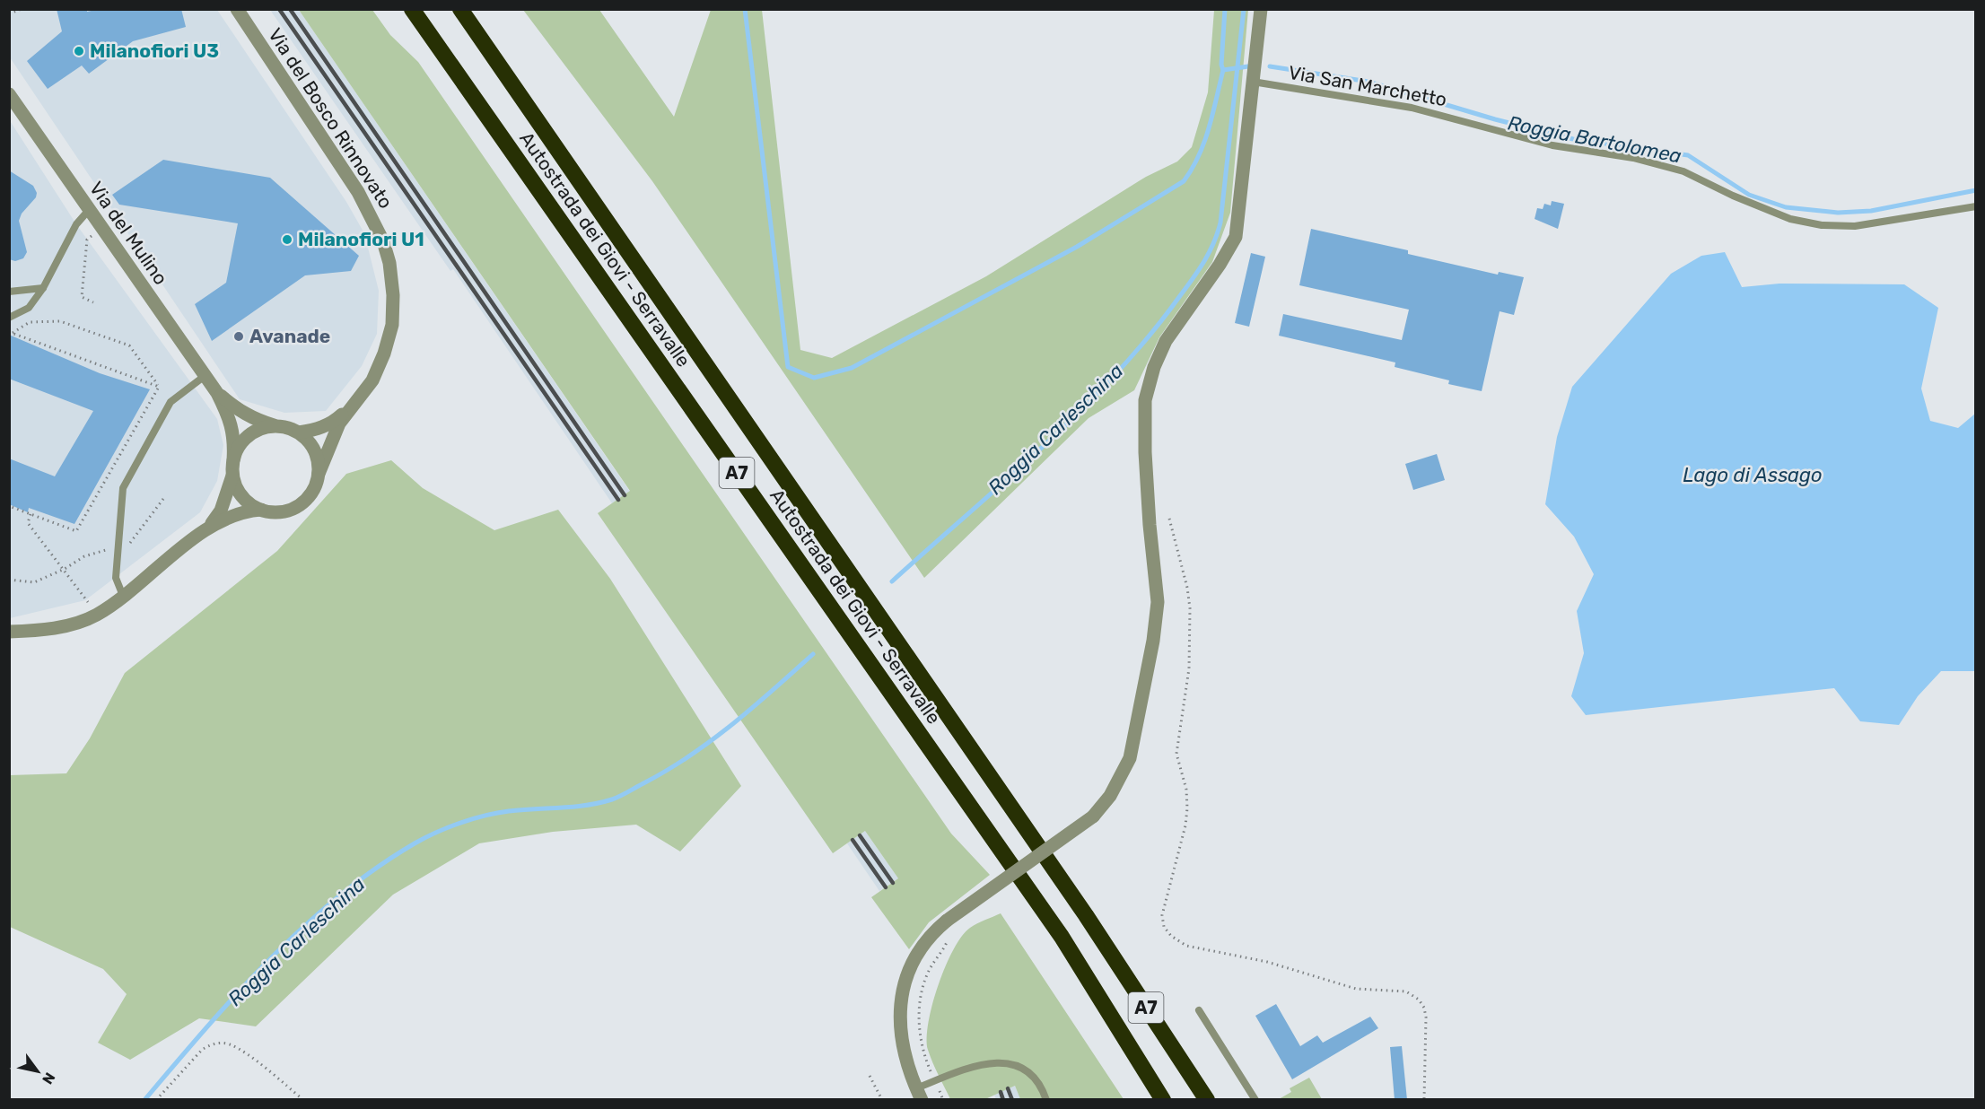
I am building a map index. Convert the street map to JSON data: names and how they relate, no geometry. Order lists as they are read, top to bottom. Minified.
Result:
{"streets":{"highway":["Autostrada dei Giovi - Serravalle","A7"],"street":["Via del Bosco Rinnovato","Via del Mulino"],"lane":["Via San Marchetto"]},"crossings":[["Via del Bosco Rinnovato","Via del Mulino"]],"water":["Roggia Bartolomea","Roggia Carleschina","Lago di Assago"],"places":["Milanofiori U3","Milanofiori U1","Avanade"],"north":"bottom right"}
